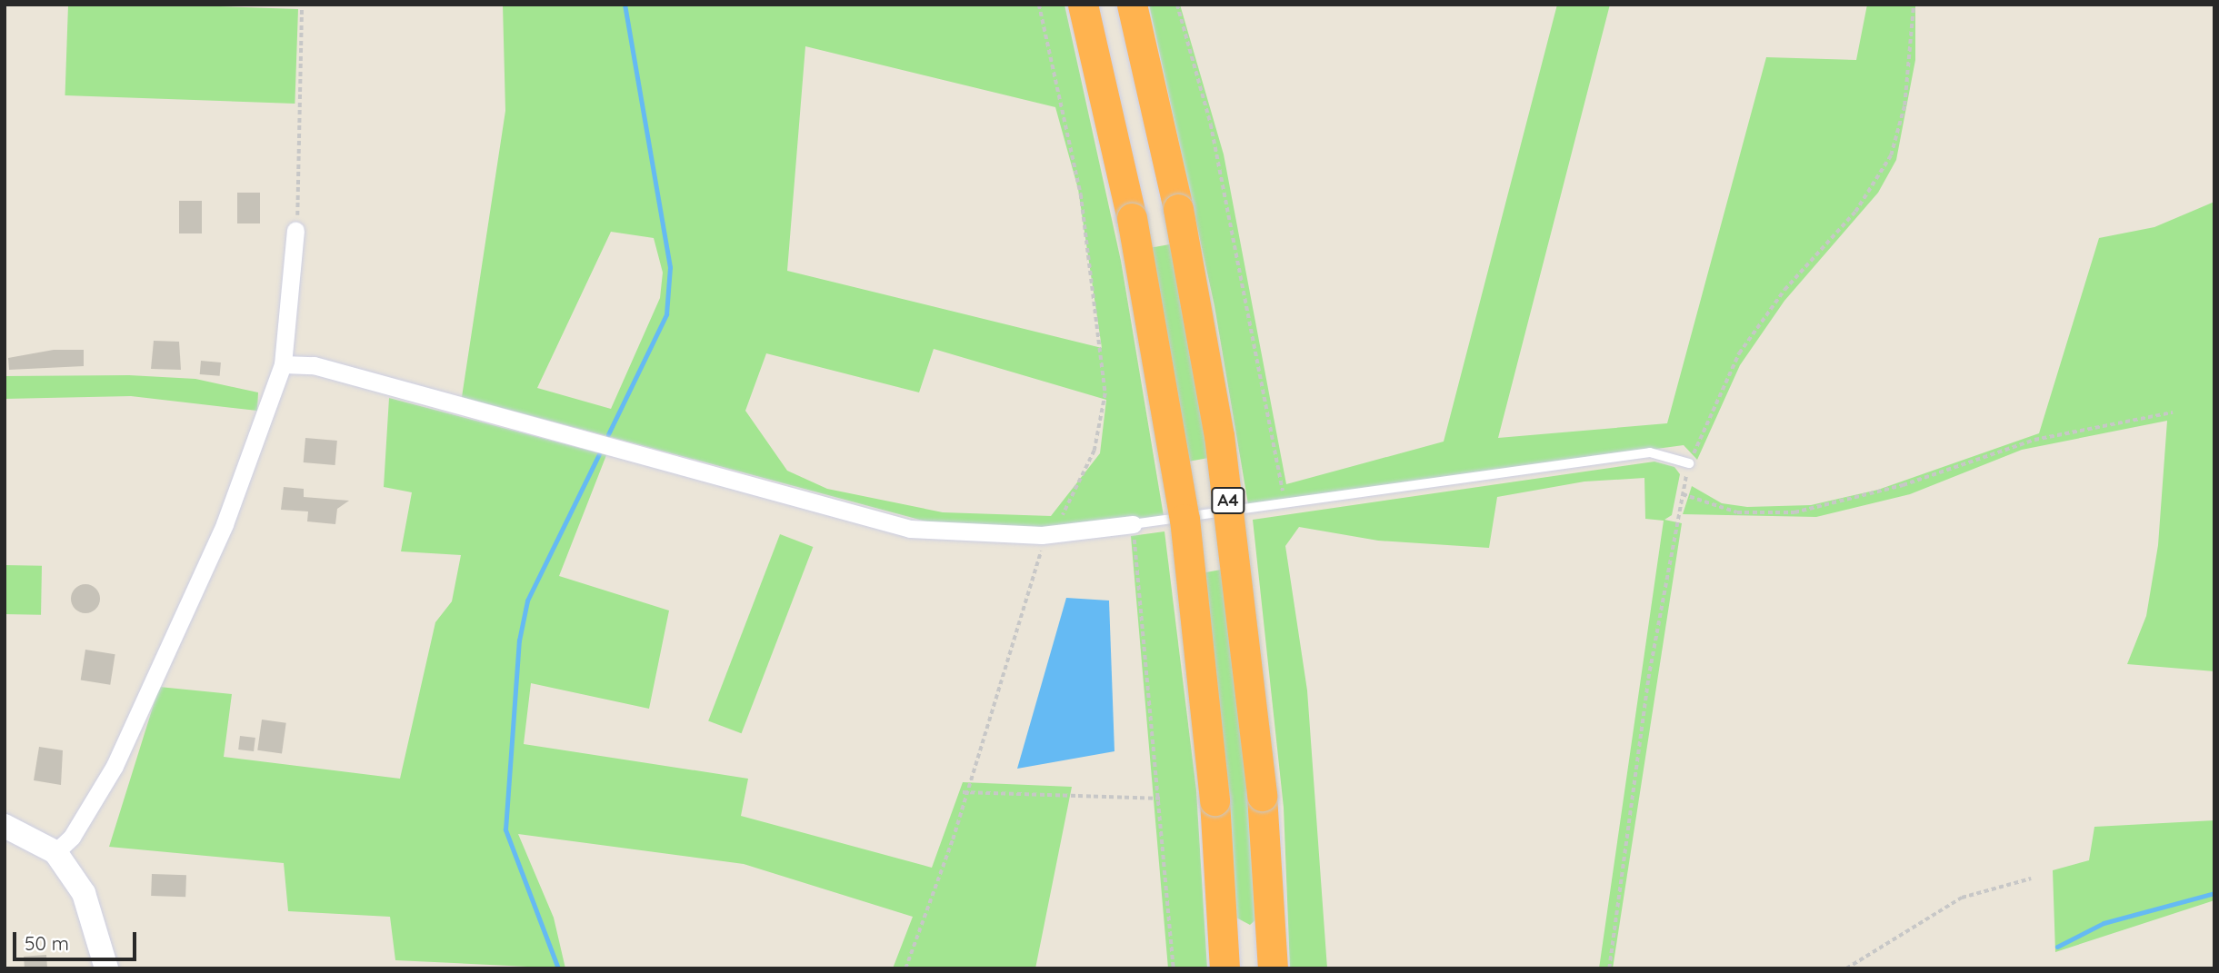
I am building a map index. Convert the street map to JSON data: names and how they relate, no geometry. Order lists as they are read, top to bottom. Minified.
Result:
{"streets":{"highway":["A4"]},"scale_bar":"50 m"}
